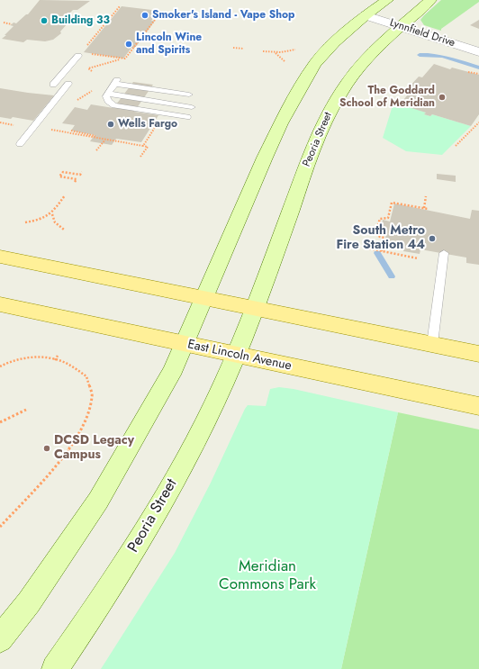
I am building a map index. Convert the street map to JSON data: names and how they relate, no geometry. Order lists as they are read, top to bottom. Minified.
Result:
{"streets":{"main road":["Peoria Street","East Lincoln Avenue"],"street":["Lynnfield Drive"]},"crossings":[["Lynnfield Drive","Peoria Street"],["Peoria Street","East Lincoln Avenue"]],"parks":["Meridian Commons Park"],"places":["Smoker's Island - Vape Shop","Building 33","Lincoln Wine and Spirits","The Goddard School of Meridian","Wells Fargo","South Metro Fire Station 44","DCSD Legacy Campus"]}
